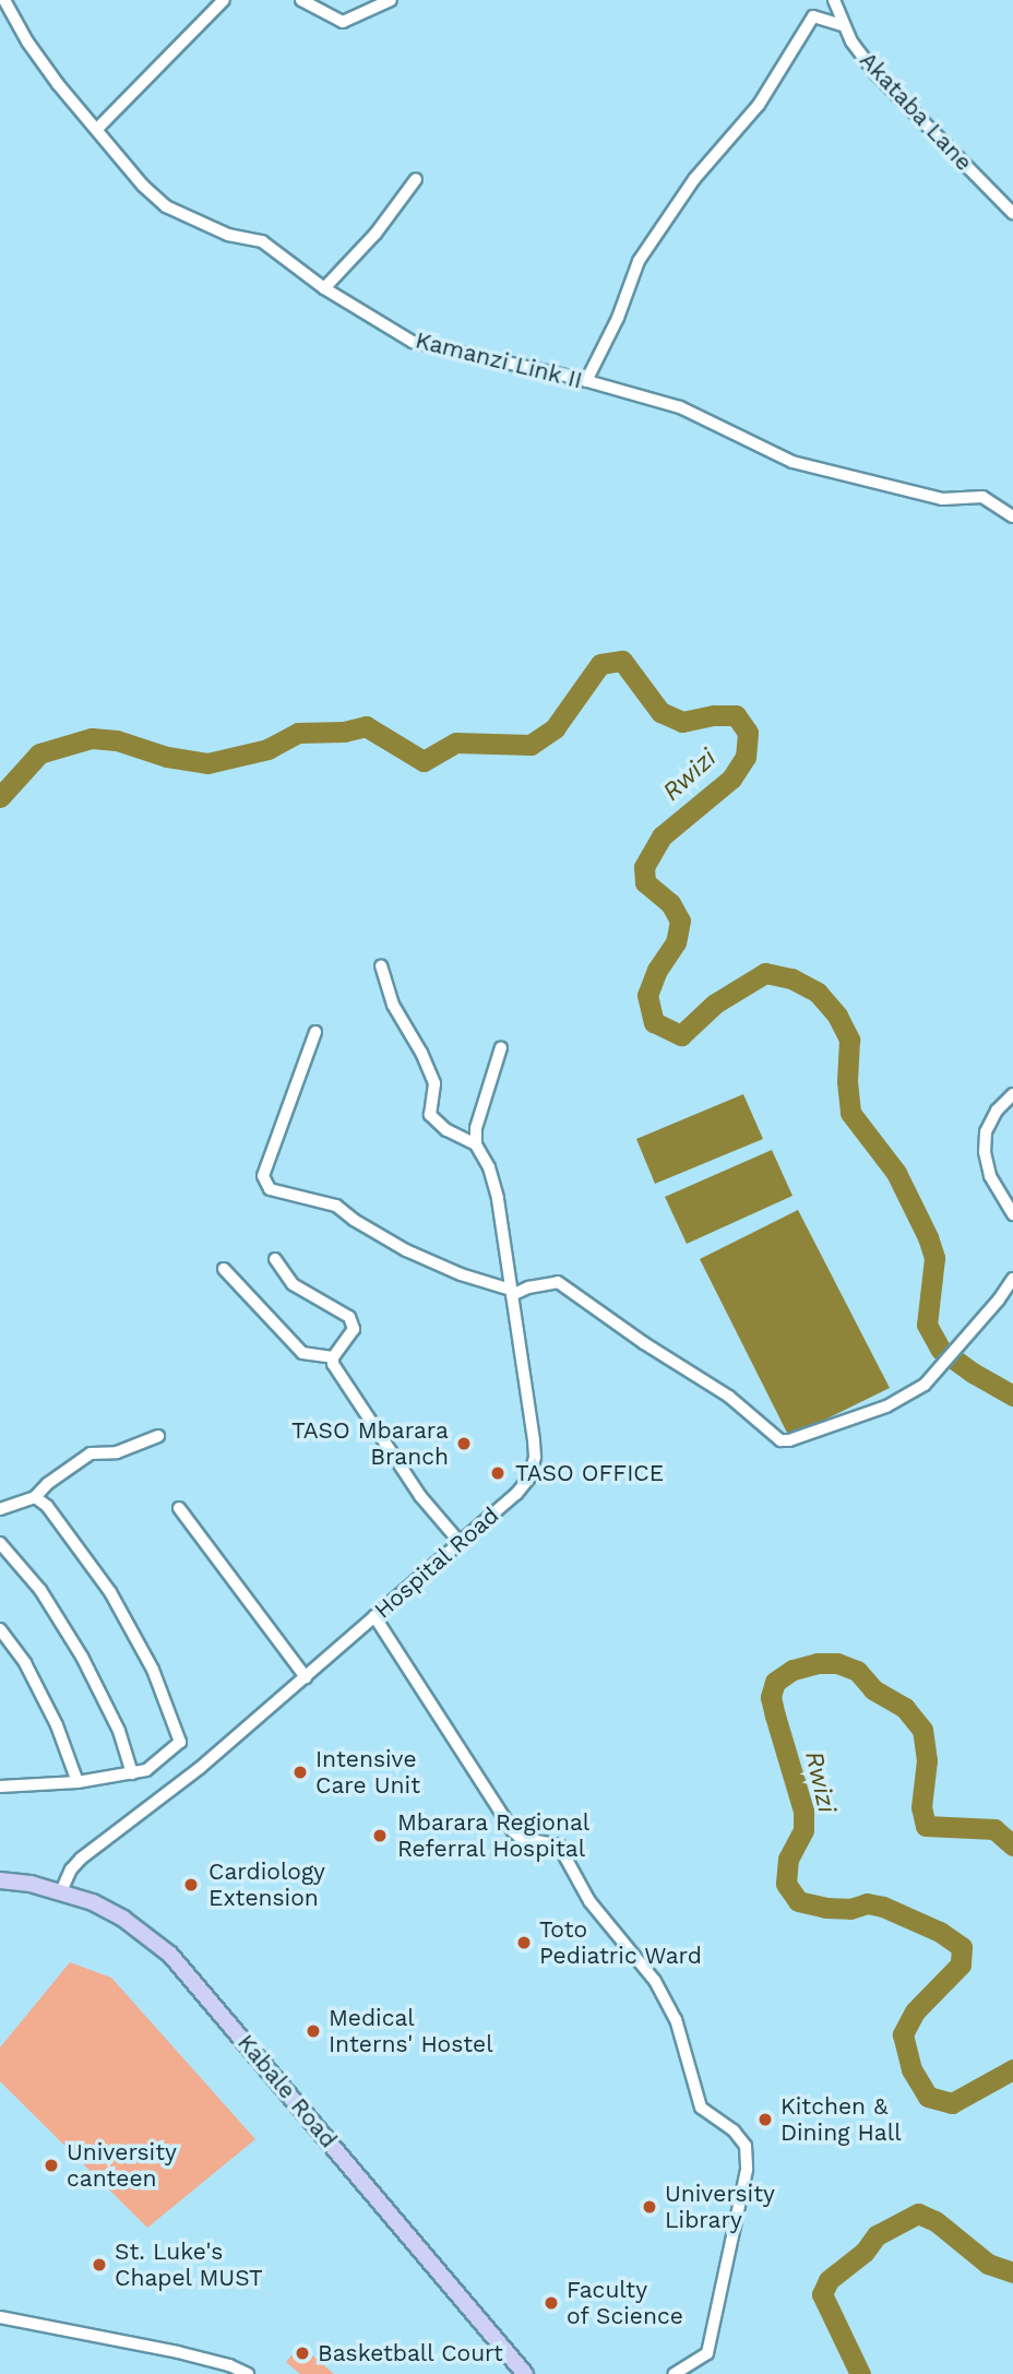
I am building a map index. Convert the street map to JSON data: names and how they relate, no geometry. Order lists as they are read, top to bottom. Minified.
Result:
{"streets":{"main road":["Kabale Road"],"street":["Akataba Lane","Kamanzi Link II","Hospital Road"]},"crossings":[["Hospital Road","Kabale Road"]],"water":["Rwizi"],"places":["TASO Mbarara Branch","TASO OFFICE","Intensive Care Unit","Mbarara Regional Referral Hospital","Cardiology Extension","Toto Pediatric Ward","Medical Interns' Hostel","Kitchen & Dining Hall","University canteen","University Library","St. Luke's Chapel MUST","Faculty of Science","Basketball Court"]}
